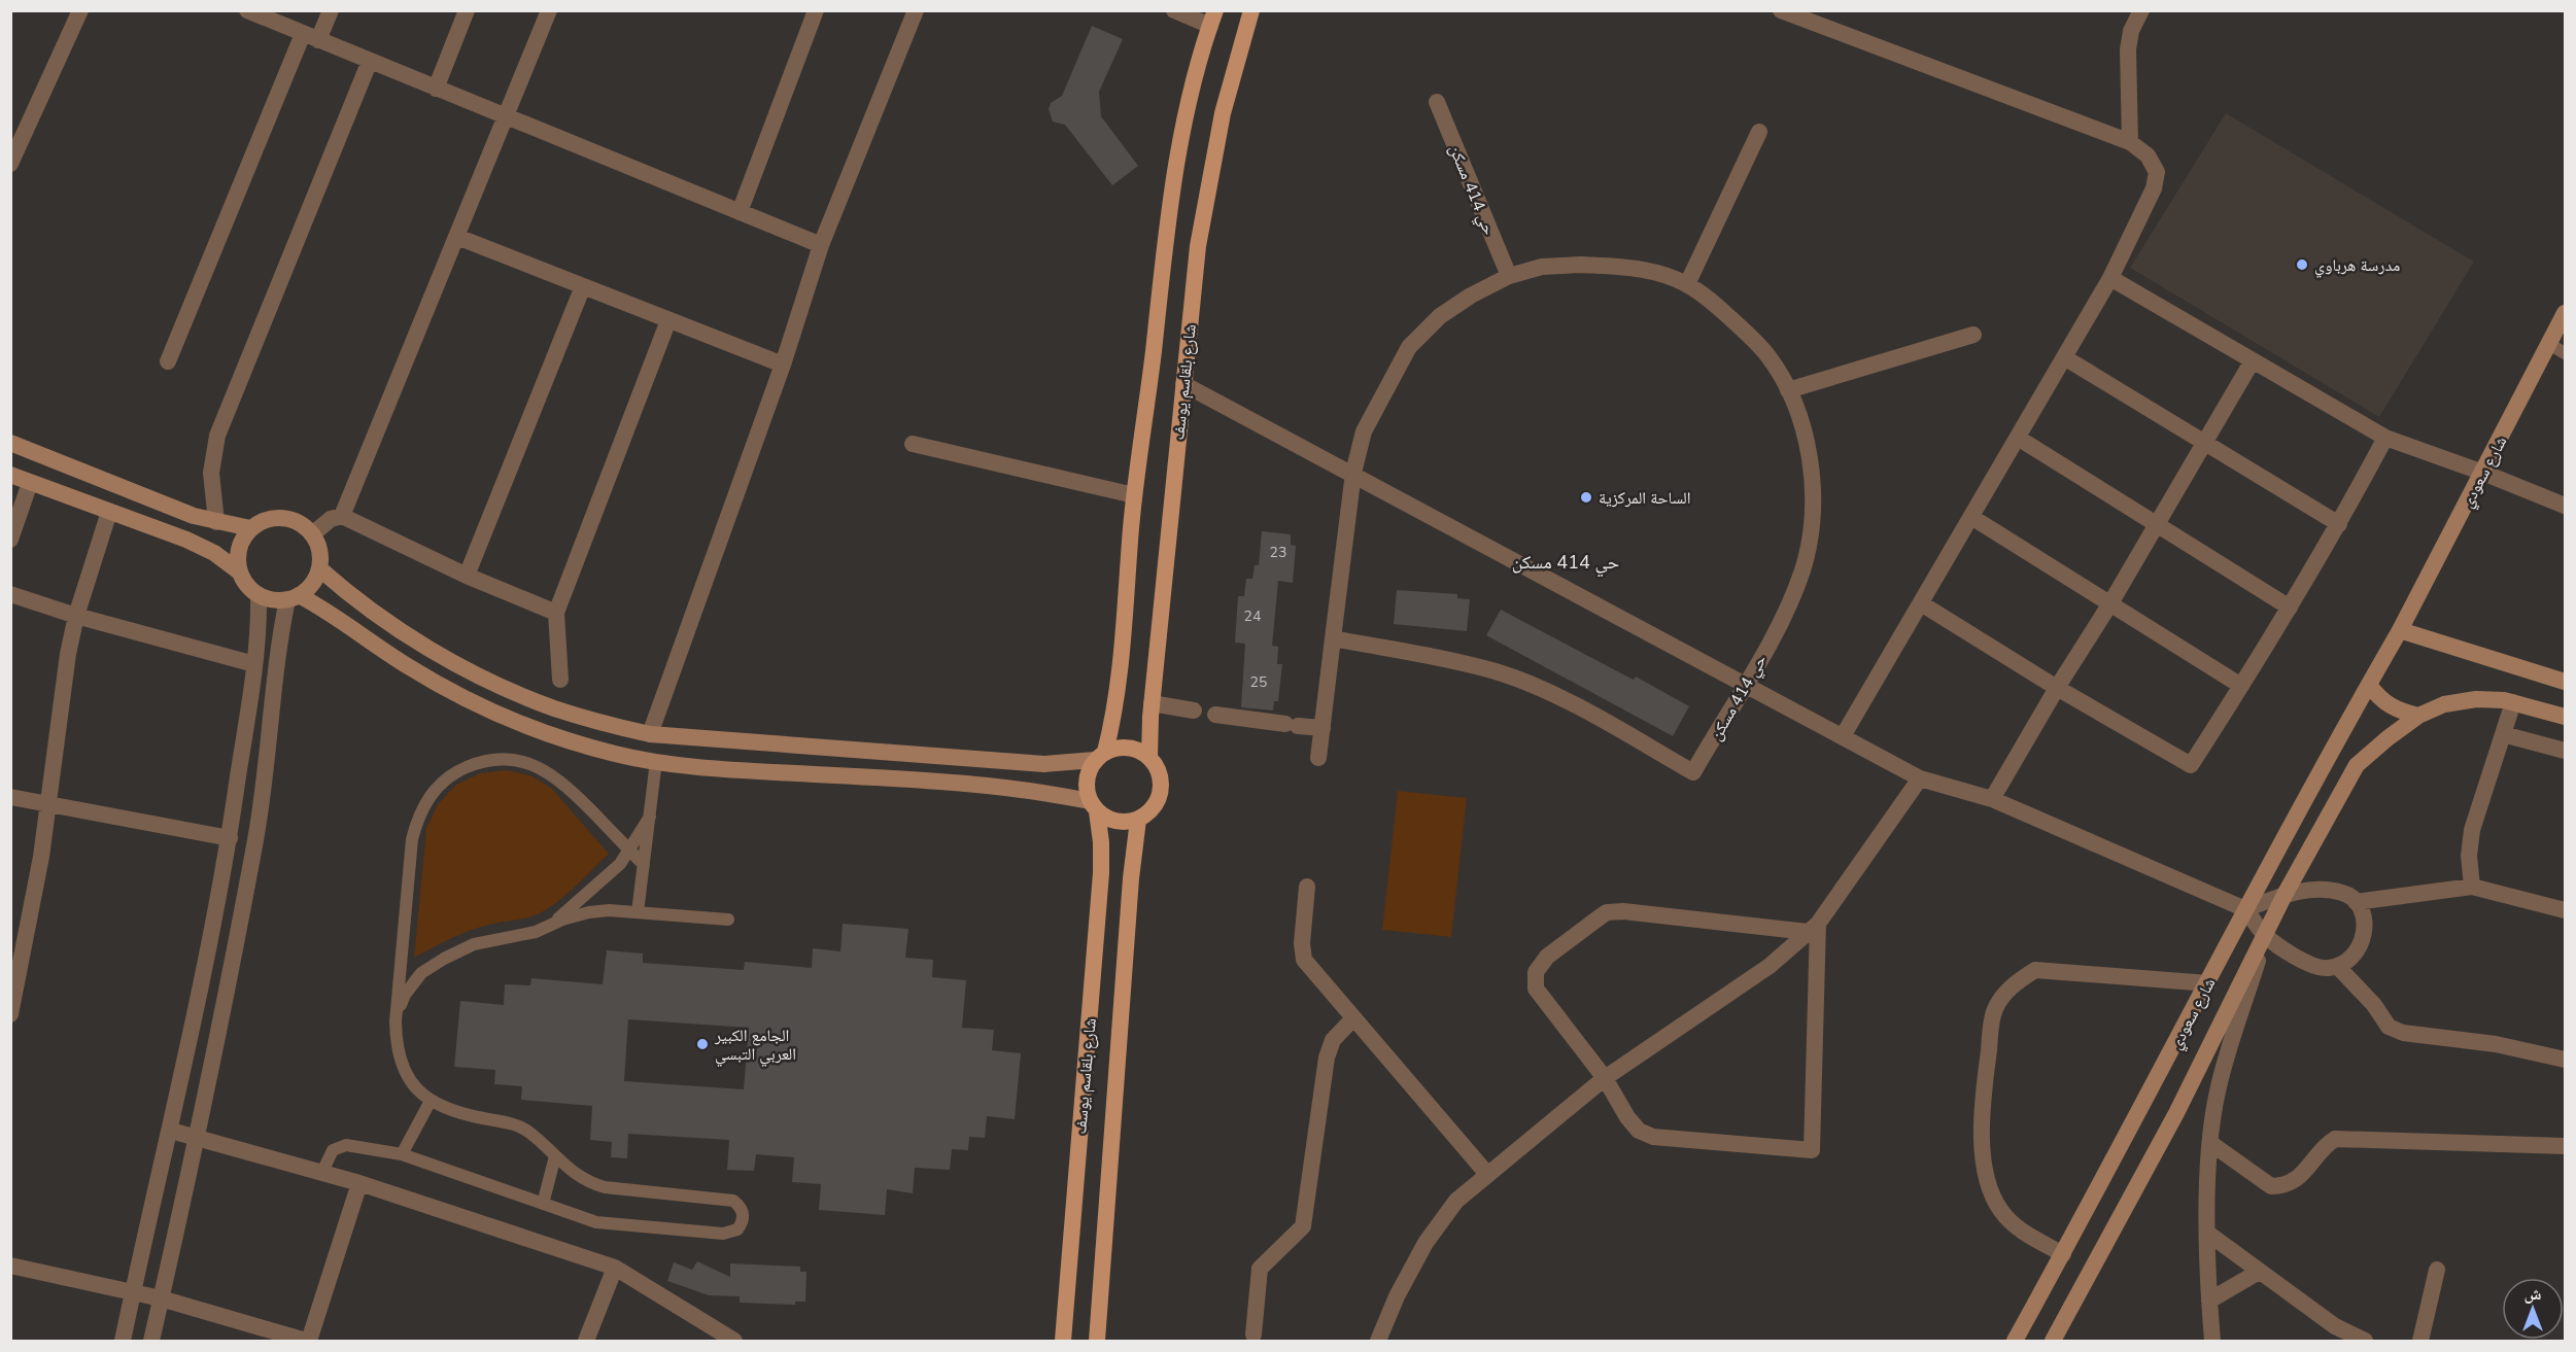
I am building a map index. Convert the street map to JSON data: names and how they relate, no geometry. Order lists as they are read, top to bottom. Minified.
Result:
{"streets":{"main road":["شارع بلقاسم يوسف","شارع سعودي"],"street":["حي 414 مسكن"]},"districts":["حي 414 مسكن"],"places":["مدرسة هرباوي","الساحة المركزية","الجامع الكبير العربي التبسي"],"house_numbers":["23","24","25"],"north":"top"}
